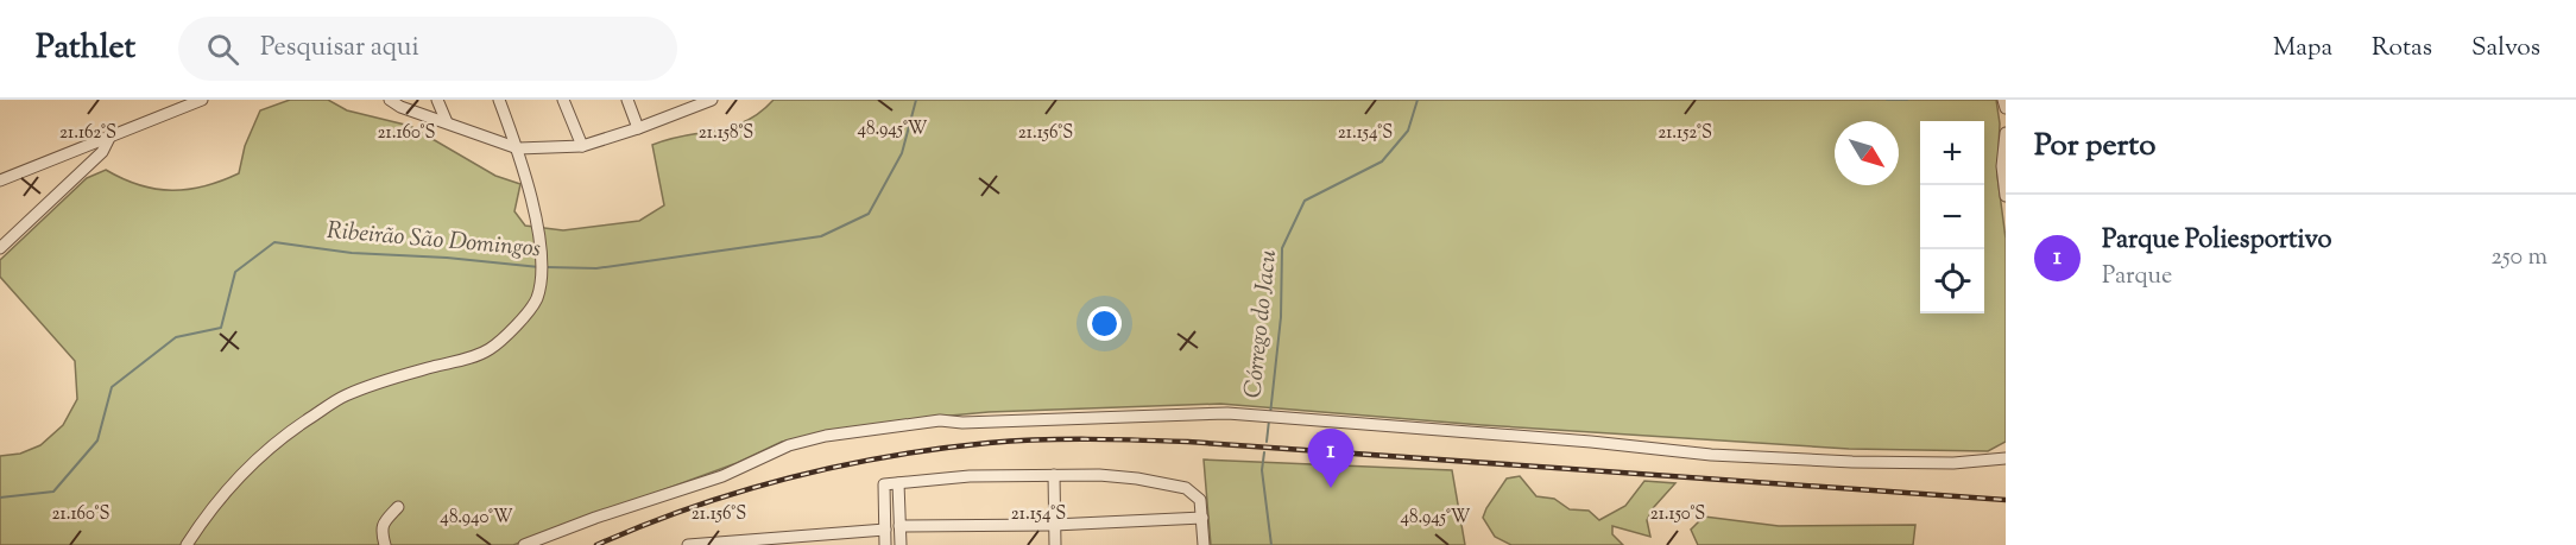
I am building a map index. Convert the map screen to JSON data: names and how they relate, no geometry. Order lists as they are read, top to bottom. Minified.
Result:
{"water":["Ribeirão São Domingos","Córrego do Jacu"],"north":"bottom right","page":{"header":"Pathlet","search":"Pesquisar aqui","nav":["Mapa","Rotas","Salvos"],"heading":"Por perto","map_buttons":["+","−"],"list":[{"mark":"1","name":"Parque Poliesportivo","note":"Parque","value":"250 m"}],"pins":"1"},"coordinates":["48.945°W","21.162°S","21.160°S","21.158°S","21.156°S","21.154°S","21.152°S","21.150°S","48.940°W"]}
